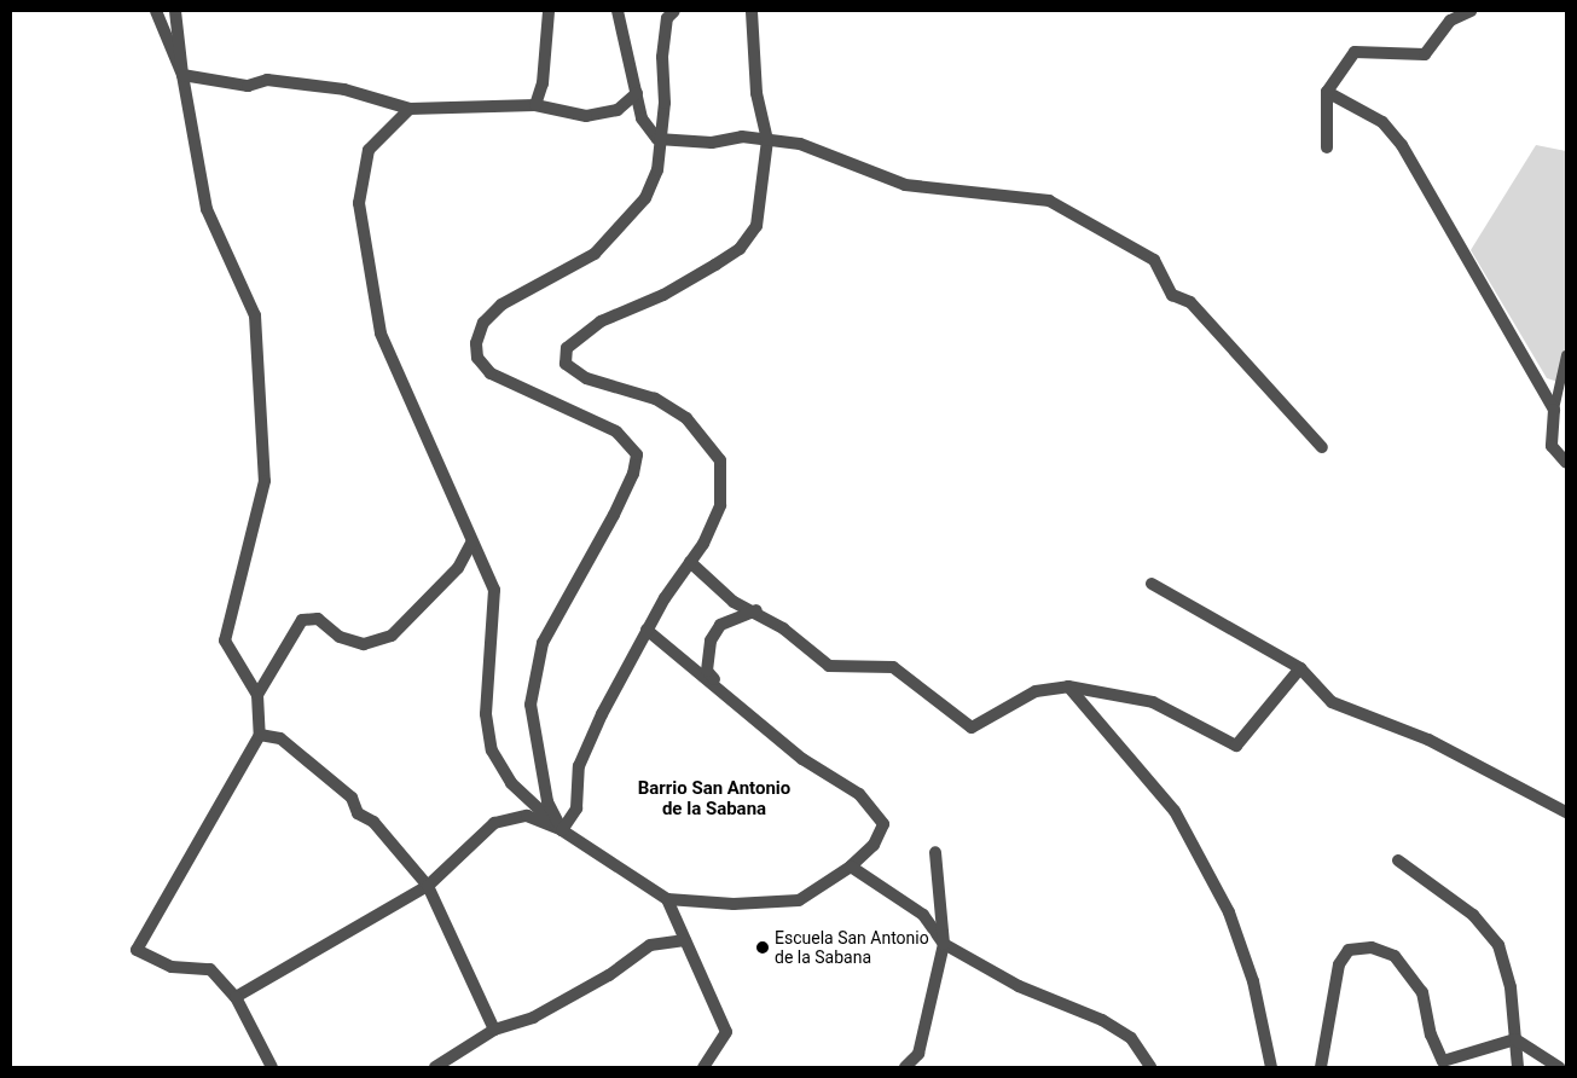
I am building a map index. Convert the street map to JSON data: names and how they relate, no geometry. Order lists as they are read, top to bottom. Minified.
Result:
{"districts":["Barrio San Antonio de la Sabana"],"places":["Escuela San Antonio de la Sabana"]}
